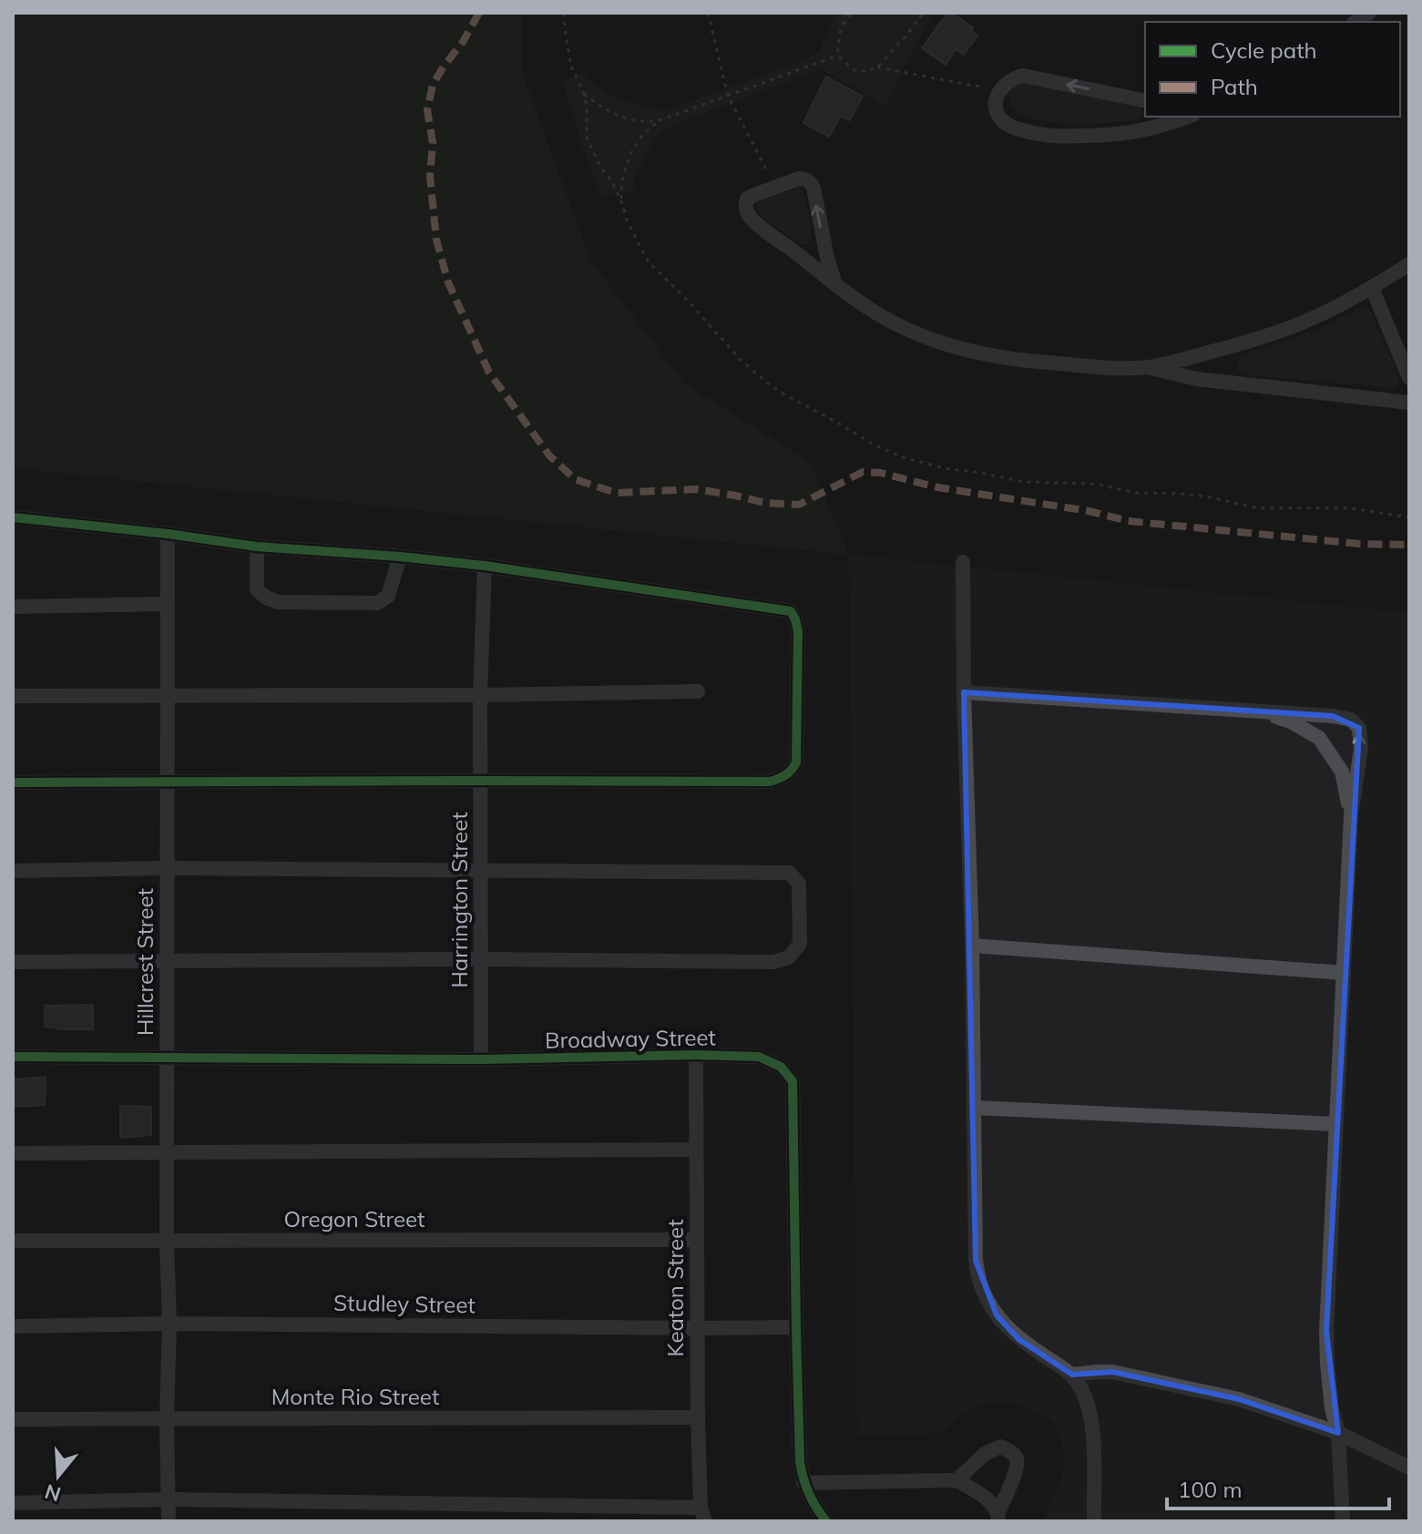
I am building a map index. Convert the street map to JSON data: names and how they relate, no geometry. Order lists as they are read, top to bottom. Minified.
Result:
{"streets":{"street":["Harrington Street","Hillcrest Street","Broadway Street","Oregon Street","Keaton Street","Studley Street","Monte Rio Street"]},"crossings":[["Harrington Street","Broadway Street"],["Hillcrest Street","Broadway Street"],["Hillcrest Street","Oregon Street"],["Hillcrest Street","Studley Street"],["Hillcrest Street","Monte Rio Street"],["Broadway Street","Keaton Street"],["Broadway Street","Studley Street"],["Oregon Street","Keaton Street"],["Keaton Street","Studley Street"],["Keaton Street","Monte Rio Street"]],"legend":["Cycle path","Path"],"scale_bar":"100 m","north":"bottom"}
